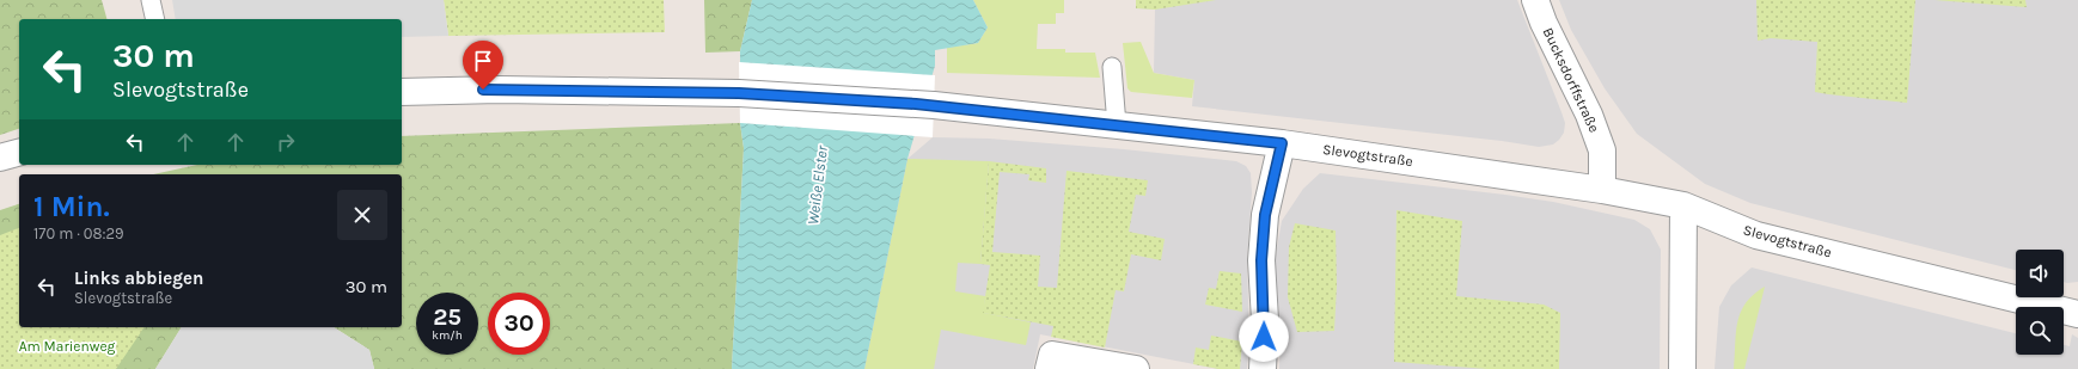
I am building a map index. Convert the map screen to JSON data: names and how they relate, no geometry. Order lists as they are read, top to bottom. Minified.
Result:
{"streets":{"street":["Bucksdorffstraße","Slevogtstraße"]},"crossings":[["Bucksdorffstraße","Slevogtstraße"]],"water":["Weiße Elster"],"parks":["Am Marienweg"],"page":{"turn":["30 m","Slevogtstraße"],"heading":["1 Min.","170 m · 08:29"],"list":[{"name":"Links abbiegen","note":"Slevogtstraße","value":"30 m"}],"speed":"25 km/h","limit":"30"}}
